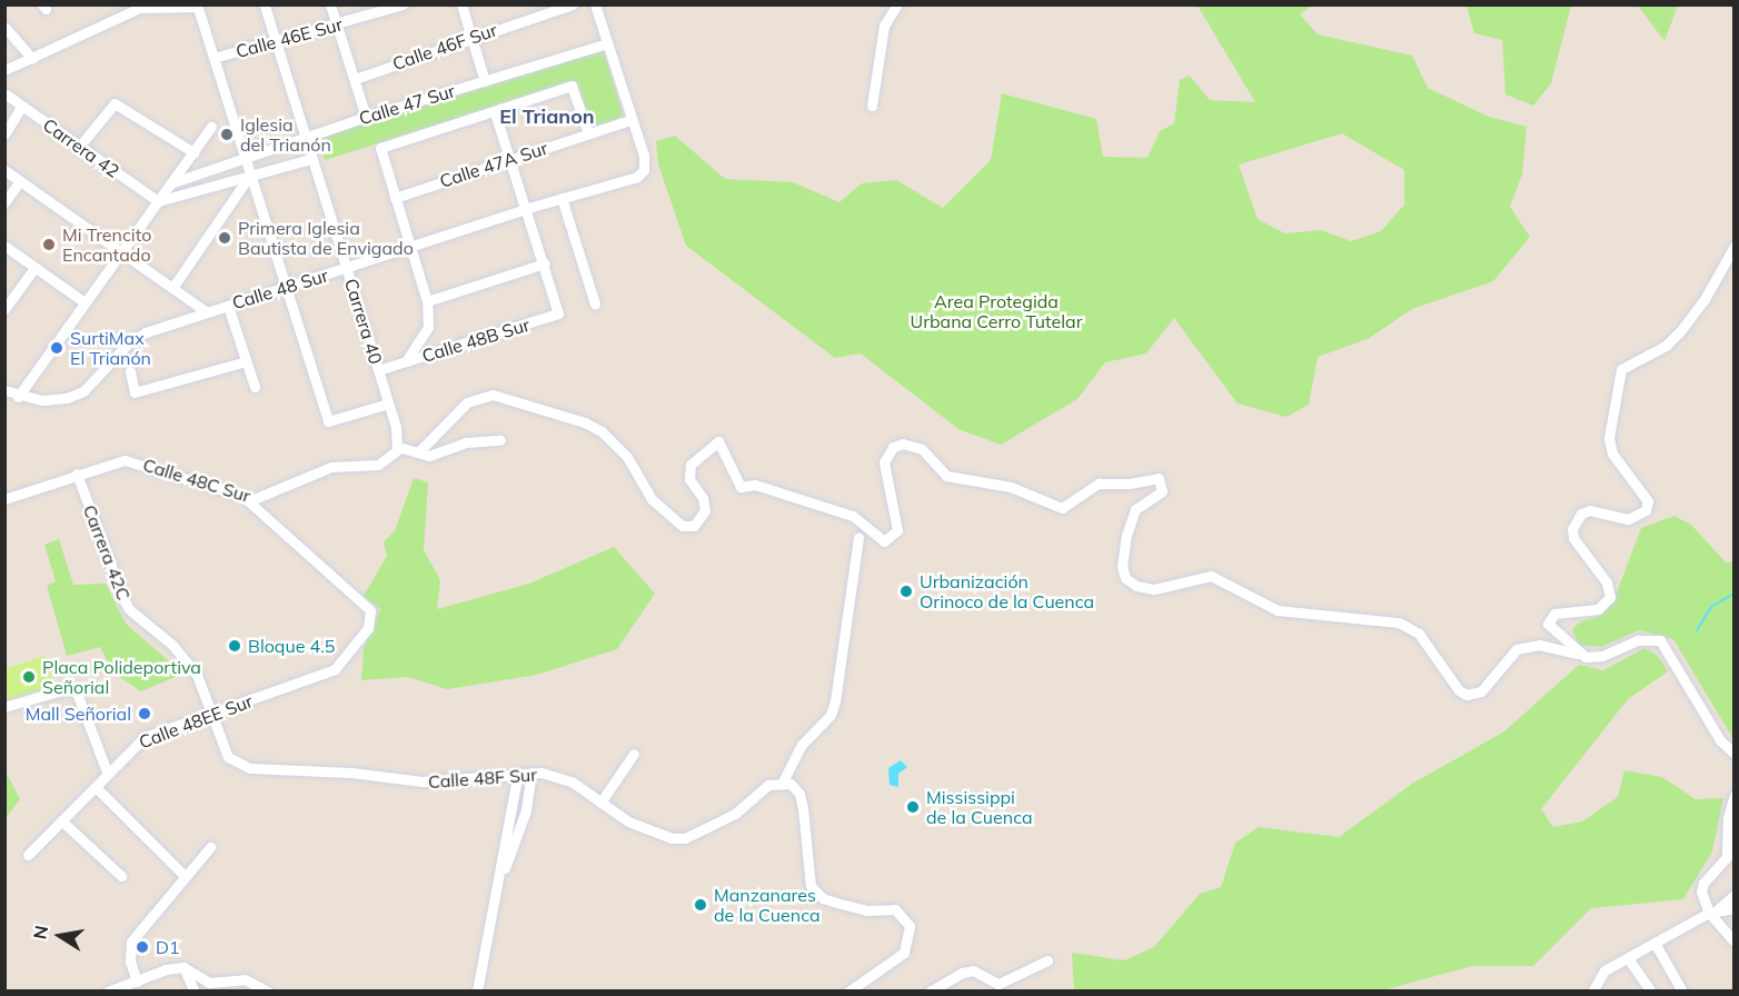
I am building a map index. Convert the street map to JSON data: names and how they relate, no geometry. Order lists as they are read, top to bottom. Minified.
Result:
{"streets":{"street":["Calle 46E Sur","Calle 46F Sur","Calle 47 Sur","Carrera 42","Calle 47A Sur","Calle 48 Sur","Carrera 40","Calle 48B Sur","Calle 48C Sur","Carrera 42C","Calle 48EE Sur","Calle 48F Sur"]},"crossings":[["Calle 46E Sur","Carrera 40"],["Calle 47 Sur","Calle 47A Sur"],["Calle 47 Sur","Carrera 40"],["Calle 47A Sur","Calle 48 Sur"],["Calle 48 Sur","Carrera 40"],["Carrera 40","Calle 48B Sur"],["Carrera 40","Calle 48C Sur"],["Calle 48C Sur","Carrera 42C"],["Calle 48C Sur","Calle 48EE Sur"],["Carrera 42C","Calle 48EE Sur"],["Carrera 42C","Calle 48F Sur"]],"districts":["El Trianon"],"parks":["Area Protegida Urbana Cerro Tutelar"],"places":["Iglesia del Trianón","Primera Iglesia Bautista de Envigado","Mi Trencito Encantado","SurtiMax El Trianón","Urbanización Orinoco de la Cuenca","Bloque 4.5","Placa Polideportiva Señorial","Mall Señorial","Mississippi de la Cuenca","Manzanares de la Cuenca","D1"],"north":"left"}
